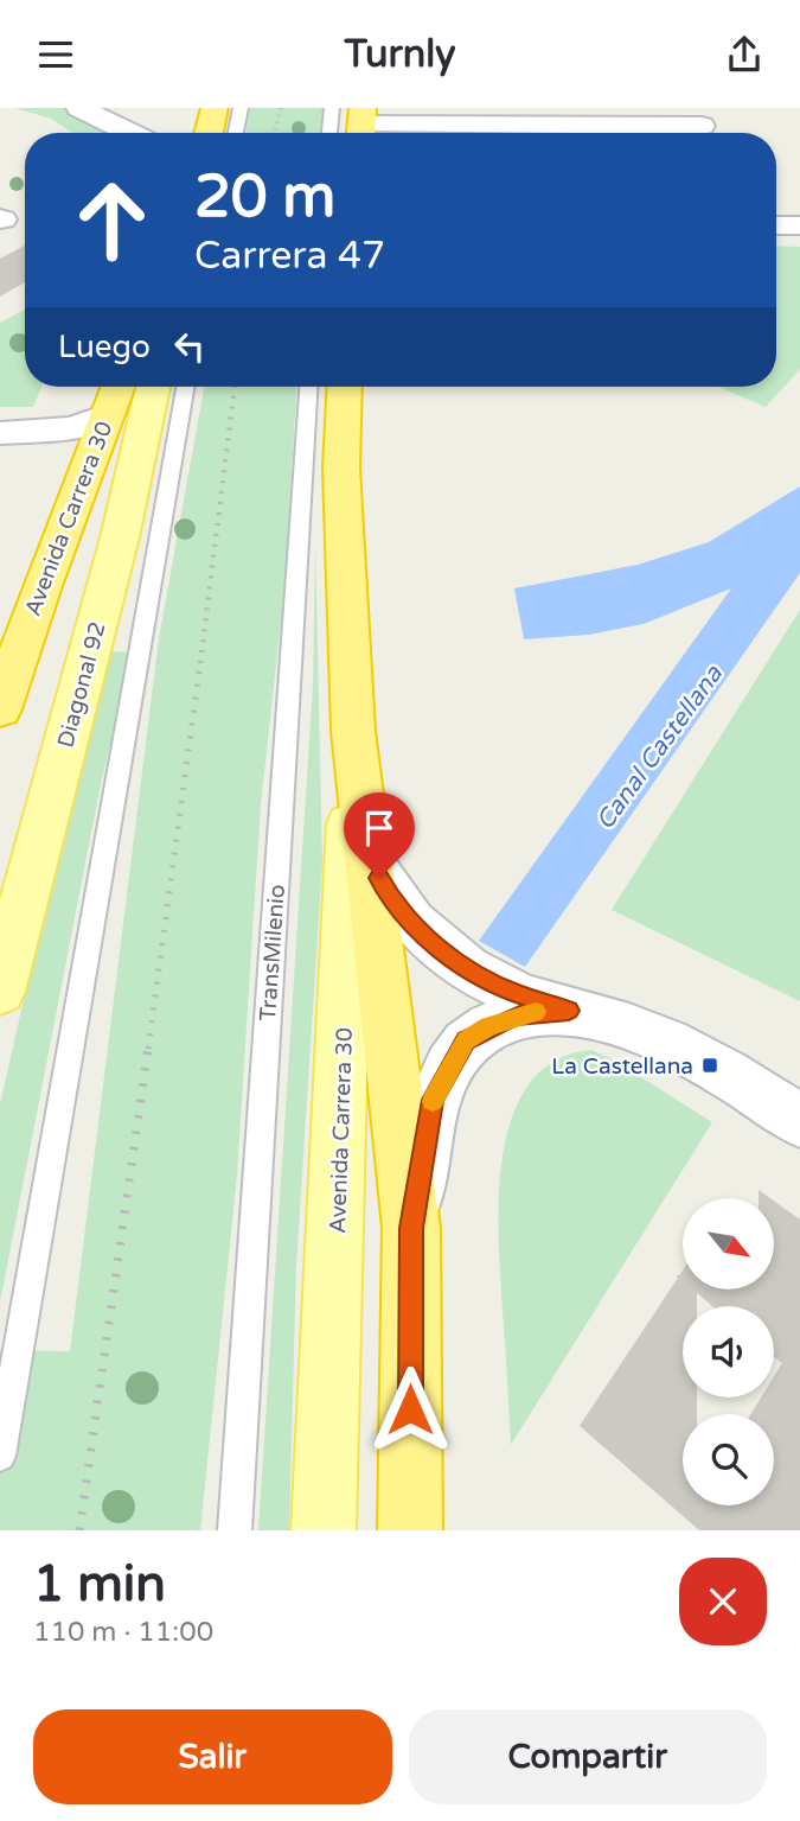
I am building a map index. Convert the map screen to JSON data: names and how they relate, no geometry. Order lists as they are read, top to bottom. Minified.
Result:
{"streets":{"highway":["Avenida Carrera 30"],"main road":["Diagonal 92"],"lane":["TransMilenio"]},"water":["Canal Castellana"],"places":{"transit":["La Castellana"]},"north":"bottom right","page":{"header":"Turnly","turn":["20 m","Carrera 47"],"then":"Luego","heading":["1 min","110 m · 11:00"],"buttons":["Salir","Compartir"]}}
